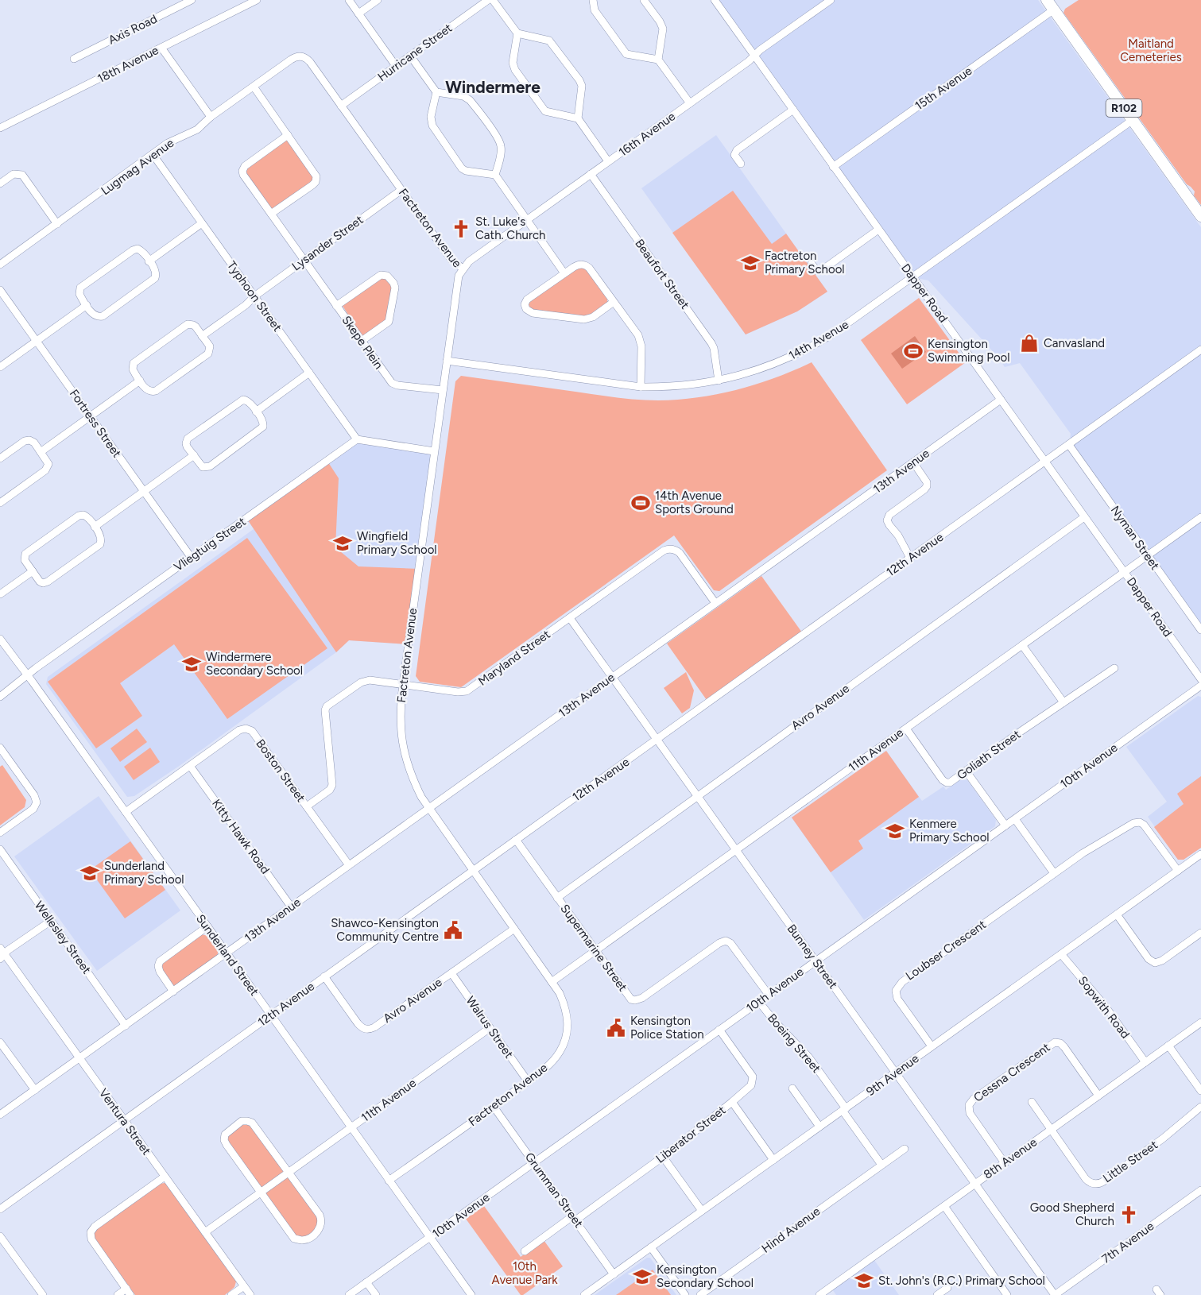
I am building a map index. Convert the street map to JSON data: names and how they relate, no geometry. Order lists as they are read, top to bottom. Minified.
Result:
{"streets":{"main road":["R102"],"street":["Axis Road","Hurricane Street","18th Avenue","15th Avenue","16th Avenue","Lugmag Avenue","Factreton Avenue","Lysander Street","Beaufort Street","Dapper Road","Typhoon Street","14th Avenue","Skepe Plein","Fortress Street","13th Avenue","Nyman Street","Vliegtuig Street","12th Avenue","Maryland Street","Avro Avenue","11th Avenue","Goliath Street","10th Avenue","Boston Street","Kitty Hawk Road","Wellesley Street","Supermarine Street","Loubser Crescent","Sunderland Street","Bunney Street","Sopwith Road","Walrus Street","Boeing Street","Cessna Crescent","9th Avenue","Ventura Street","Liberator Street","8th Avenue","Little Street","Grumman Street","Hind Avenue","7th Avenue"]},"crossings":[["Hurricane Street","Factreton Avenue"],["15th Avenue","R102"],["15th Avenue","Dapper Road"],["R102","14th Avenue"],["16th Avenue","Factreton Avenue"],["16th Avenue","Beaufort Street"],["16th Avenue","Dapper Road"],["Lugmag Avenue","Factreton Avenue"],["Lugmag Avenue","Typhoon Street"],["Factreton Avenue","Lysander Street"],["Factreton Avenue","14th Avenue"],["Factreton Avenue","Skepe Plein"],["Factreton Avenue","13th Avenue"],["Factreton Avenue","12th Avenue"],["Factreton Avenue","Maryland Street"],["Factreton Avenue","Avro Avenue"],["Factreton Avenue","11th Avenue"],["Factreton Avenue","Sunderland Street"],["Factreton Avenue","Walrus Street"],["Factreton Avenue","Grumman Street"],["Lysander Street","Typhoon Street"],["Lysander Street","Skepe Plein"],["Beaufort Street","14th Avenue"],["Dapper Road","14th Avenue"],["Dapper Road","13th Avenue"],["Dapper Road","12th Avenue"],["Dapper Road","Avro Avenue"],["Dapper Road","11th Avenue"],["Typhoon Street","Vliegtuig Street"],["Fortress Street","Vliegtuig Street"],["13th Avenue","Maryland Street"],["13th Avenue","Boston Street"],["13th Avenue","Kitty Hawk Road"],["13th Avenue","Wellesley Street"],["13th Avenue","Sunderland Street"],["13th Avenue","Bunney Street"],["13th Avenue","Ventura Street"],["Nyman Street","12th Avenue"],["Nyman Street","11th Avenue"],["Vliegtuig Street","Sunderland Street"],["12th Avenue","Avro Avenue"],["12th Avenue","Supermarine Street"],["12th Avenue","Sunderland Street"],["12th Avenue","Bunney Street"],["12th Avenue","Ventura Street"],["Maryland Street","Boston Street"],["Maryland Street","Bunney Street"],["Avro Avenue","Supermarine Street"],["Avro Avenue","Bunney Street"],["Avro Avenue","Walrus Street"],["11th Avenue","Goliath Street"],["11th Avenue","Supermarine Street"],["11th Avenue","Sunderland Street"],["11th Avenue","Bunney Street"],["11th Avenue","Walrus Street"],["11th Avenue","Ventura Street"],["10th Avenue","Supermarine Street"],["10th Avenue","Sunderland Street"],["10th Avenue","Bunney Street"],["10th Avenue","Boeing Street"],["10th Avenue","Liberator Street"],["10th Avenue","Grumman Street"],["Boston Street","Kitty Hawk Road"],["Boston Street","Sunderland Street"],["Loubser Crescent","9th Avenue"],["Bunney Street","9th Avenue"],["Bunney Street","8th Avenue"],["Bunney Street","7th Avenue"],["Sopwith Road","9th Avenue"],["Sopwith Road","8th Avenue"],["Boeing Street","9th Avenue"],["Cessna Crescent","8th Avenue"],["9th Avenue","Grumman Street"],["Liberator Street","Grumman Street"],["8th Avenue","Little Street"]],"districts":["Windermere"],"parks":["Maitland Cemeteries","10th Avenue Park"],"places":{"church":["St. Luke's Cath. Church","Good Shepherd Church"],"school or university":["Factreton Primary School","Wingfield Primary School","Windermere Secondary School","Kenmere Primary School","Sunderland Primary School","Kensington Secondary School","St. John's (R.C.) Primary School"],"shop":["Canvasland"],"sports":["Kensington Swimming Pool","14th Avenue Sports Ground"],"public building":["Shawco-Kensington Community Centre","Kensington Police Station"]}}
